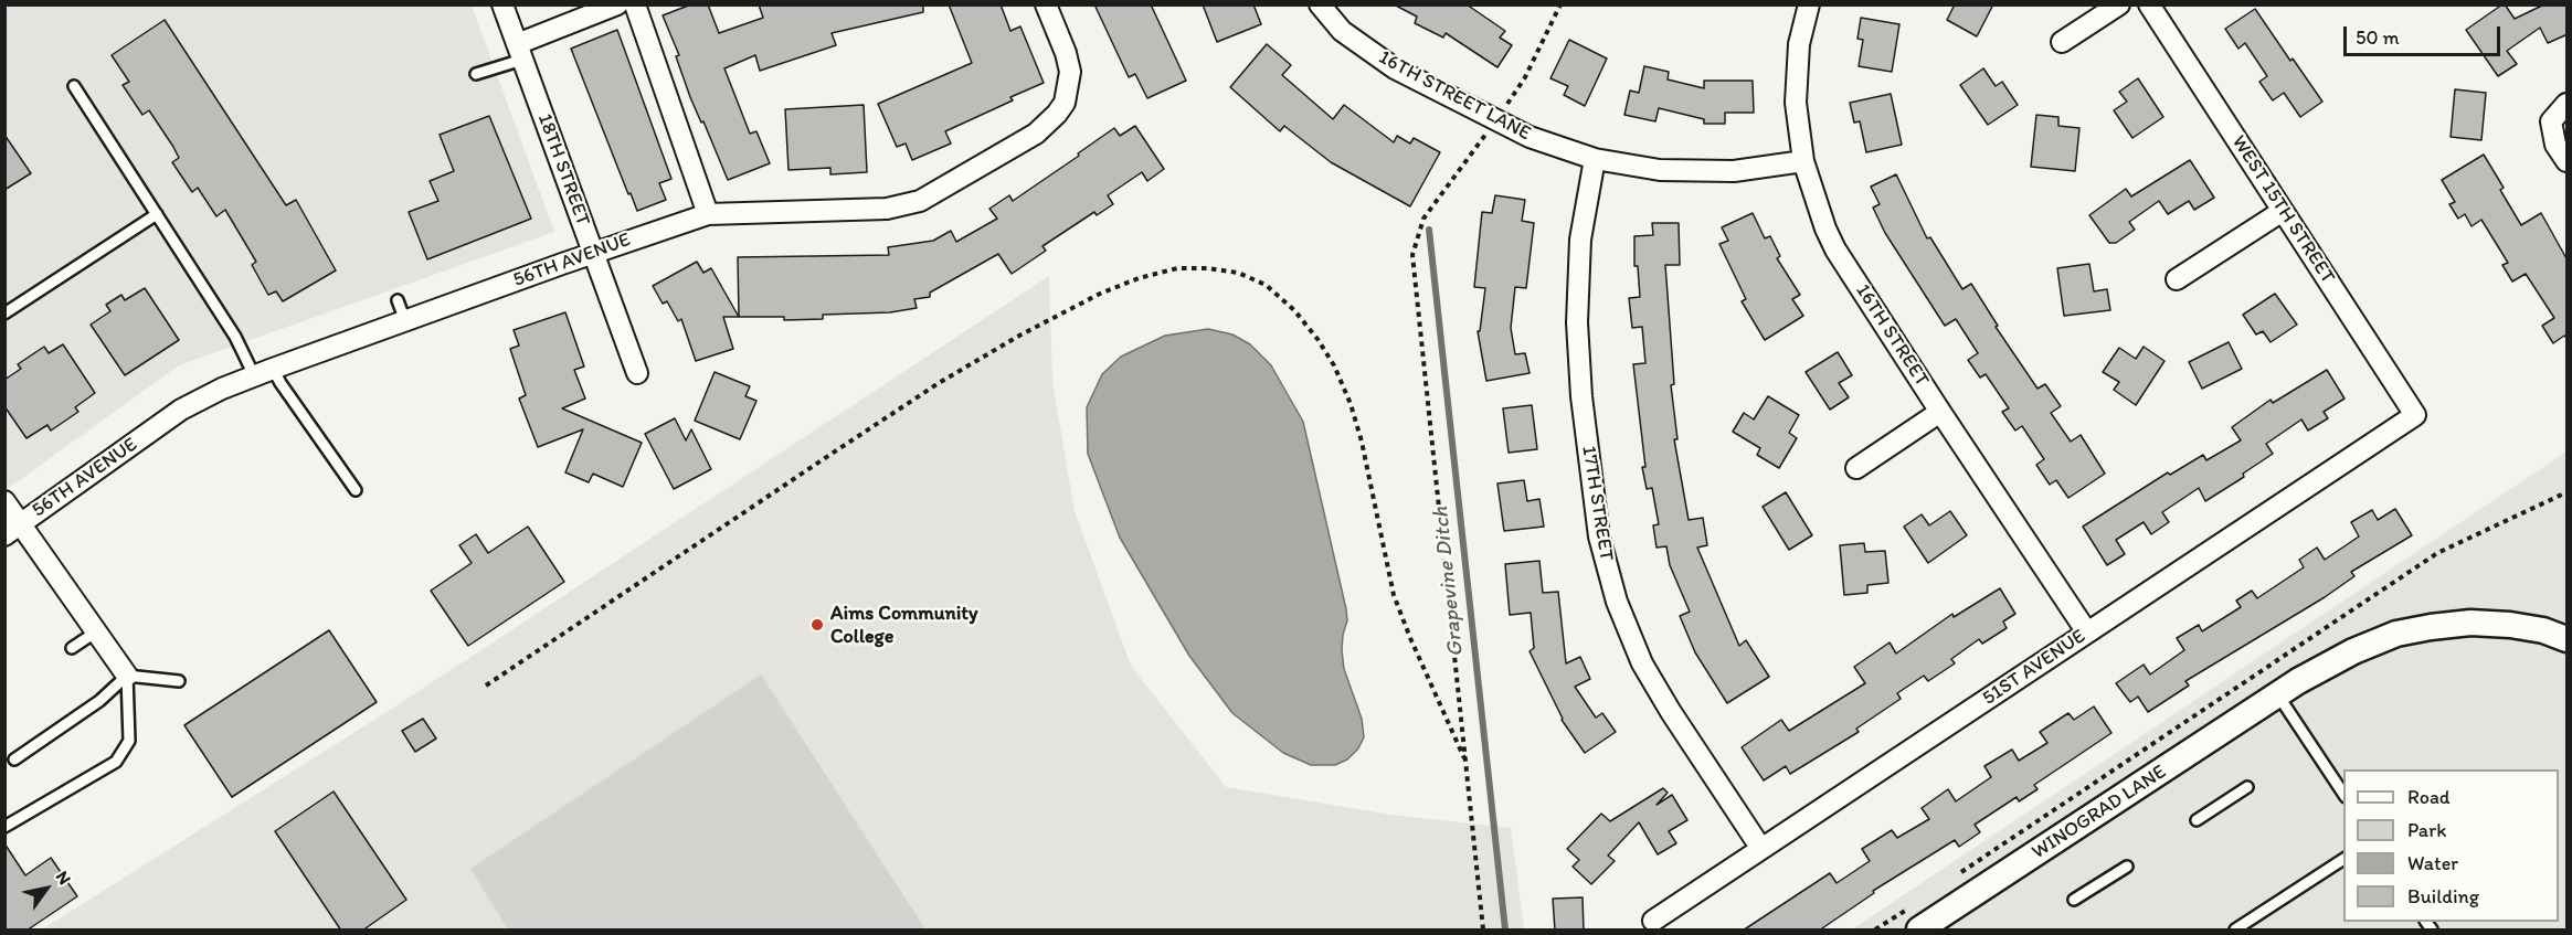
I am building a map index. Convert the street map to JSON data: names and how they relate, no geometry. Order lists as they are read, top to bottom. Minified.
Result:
{"streets":{"street":["16TH STREET LANE","18TH STREET","WEST 15TH STREET","56TH AVENUE","16TH STREET","17TH STREET","51ST AVENUE","WINOGRAD LANE"]},"crossings":[["16TH STREET LANE","16TH STREET"],["16TH STREET LANE","17TH STREET"],["18TH STREET","56TH AVENUE"],["WEST 15TH STREET","51ST AVENUE"],["16TH STREET","51ST AVENUE"],["17TH STREET","51ST AVENUE"]],"water":["Grapevine Ditch"],"places":["Aims Community College"],"legend":["Road","Park","Water","Building"],"scale_bar":"50 m","north":"top right"}
